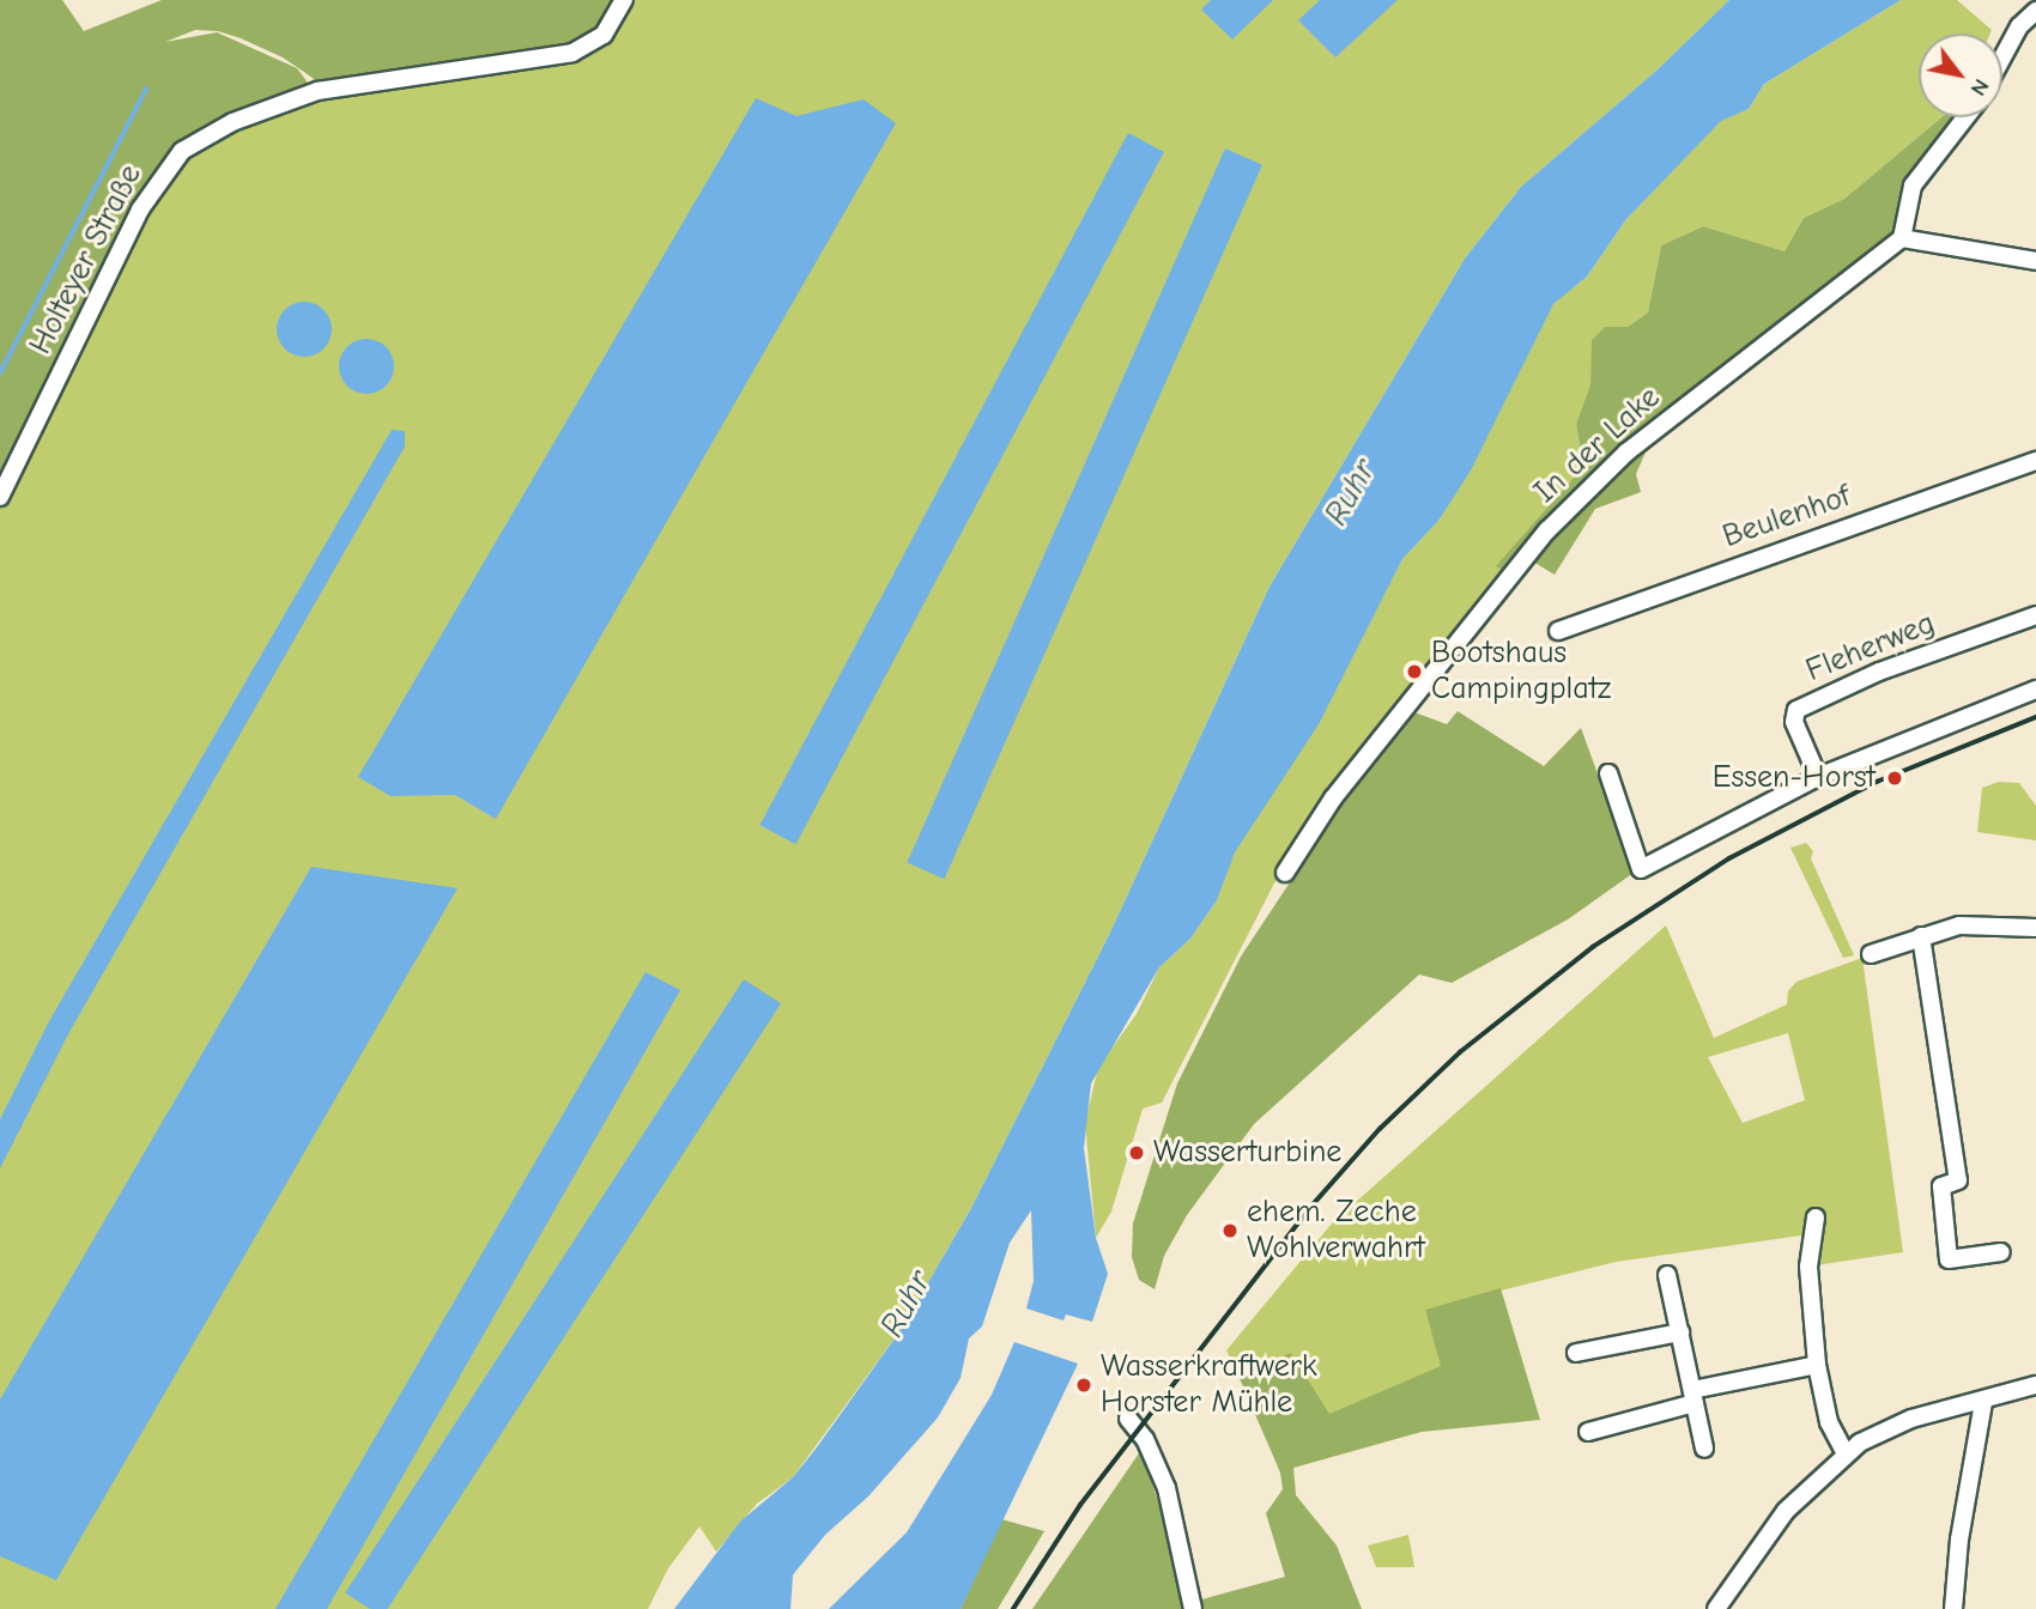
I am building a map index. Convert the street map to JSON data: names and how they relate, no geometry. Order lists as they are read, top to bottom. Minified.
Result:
{"streets":{"street":["Holteyer Straße","In der Lake","Beulenhof","Fleherweg"]},"water":["Ruhr"],"places":["Bootshaus Campingplatz","Essen-Horst","Wasserturbine","ehem. Zeche Wohlverwahrt","Wasserkraftwerk Horster Mühle"],"north":"bottom right"}
